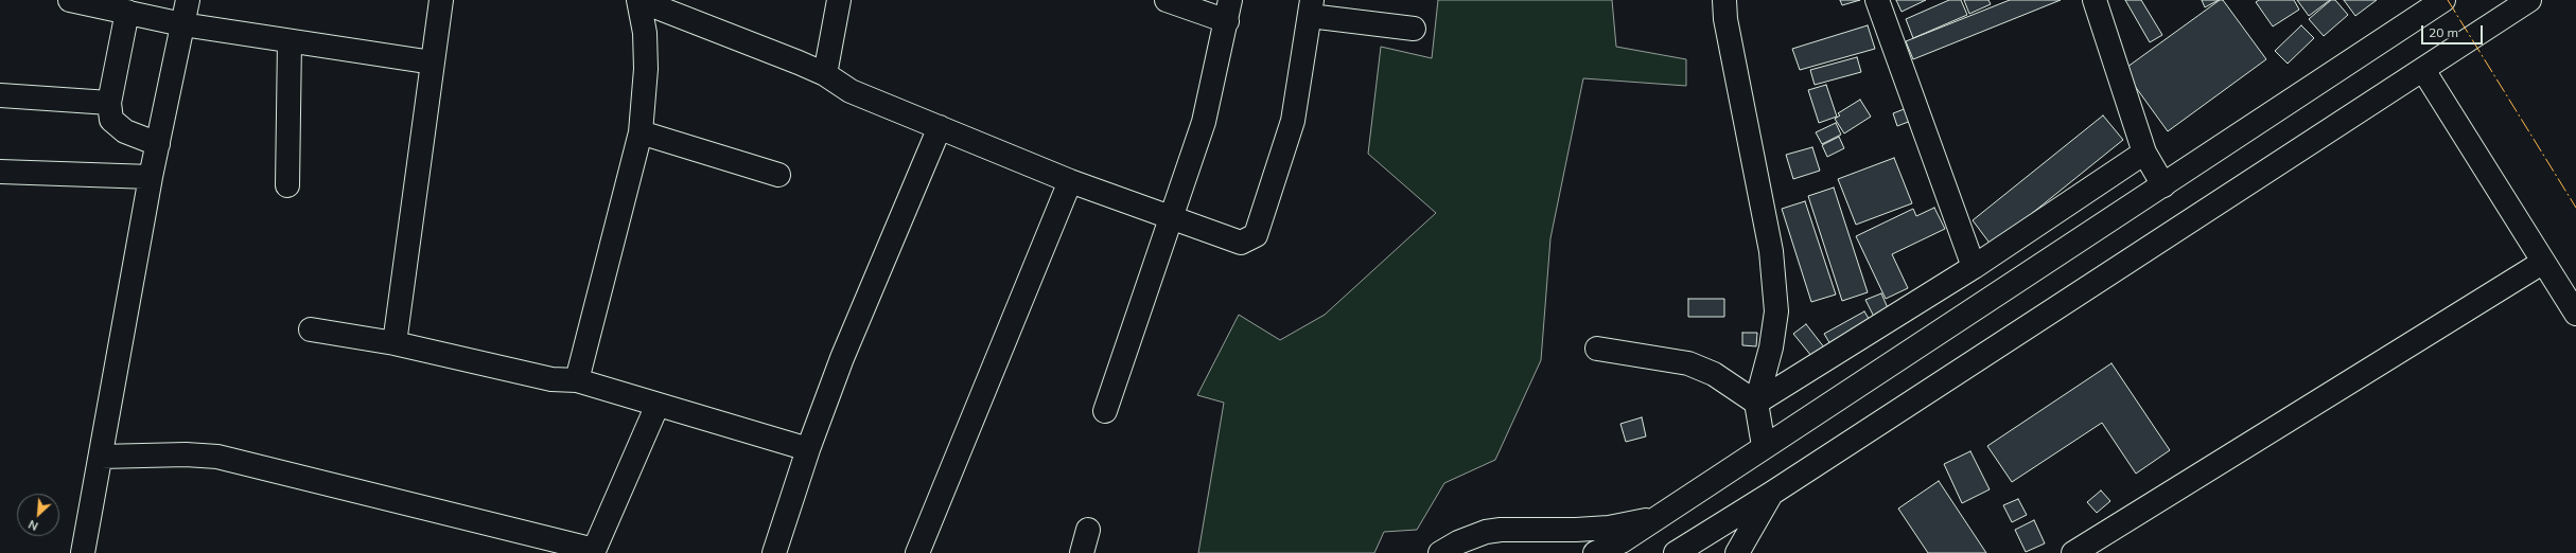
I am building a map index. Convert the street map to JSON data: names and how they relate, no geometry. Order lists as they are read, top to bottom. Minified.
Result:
{"scale_bar":"20 m","north":"bottom left"}
